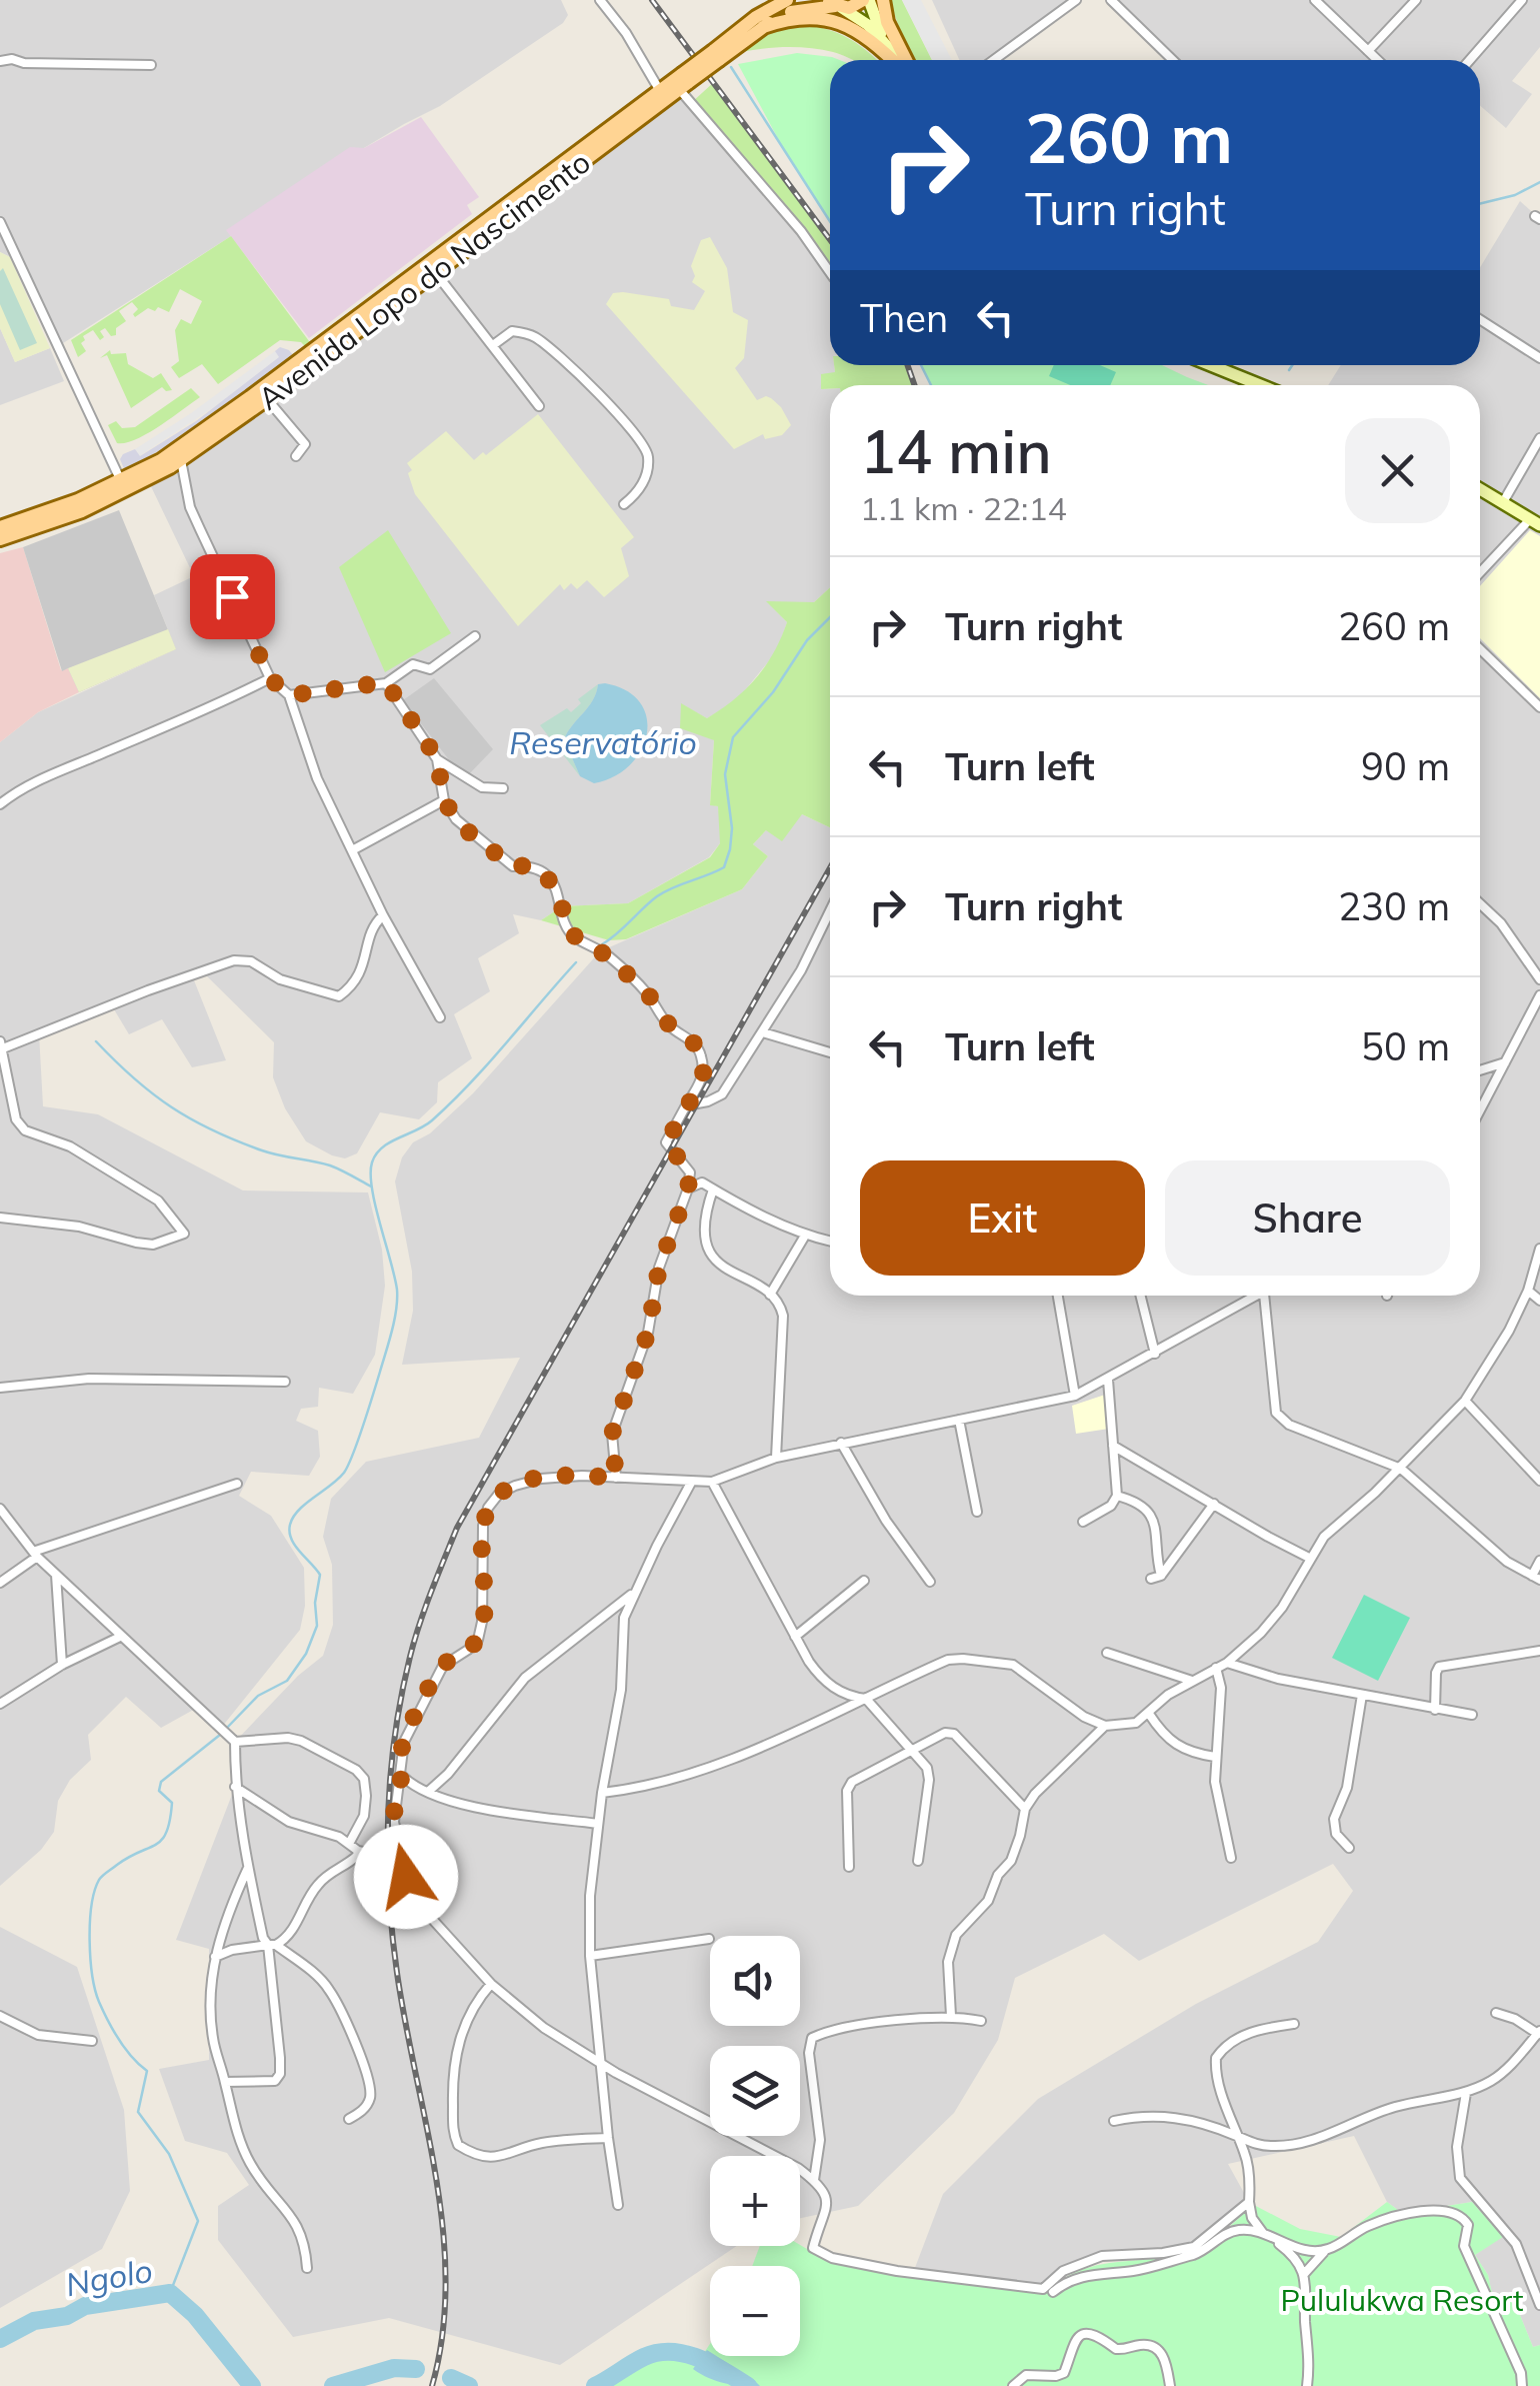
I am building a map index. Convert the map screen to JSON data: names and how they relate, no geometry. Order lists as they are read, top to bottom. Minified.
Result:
{"streets":{"main road":["Avenida Lopo do Nascimento"]},"water":["Reservatório","Ngolo"],"parks":["Pululukwa Resort"],"page":{"turn":["260 m","Turn right"],"then":"Then","heading":["14 min","1.1 km · 22:14"],"list":[{"name":"Turn right","value":"260 m"},{"name":"Turn left","value":"90 m"},{"name":"Turn right","value":"230 m"},{"name":"Turn left","value":"50 m"}],"buttons":["Exit","Share"],"map_buttons":["+","−"]}}
